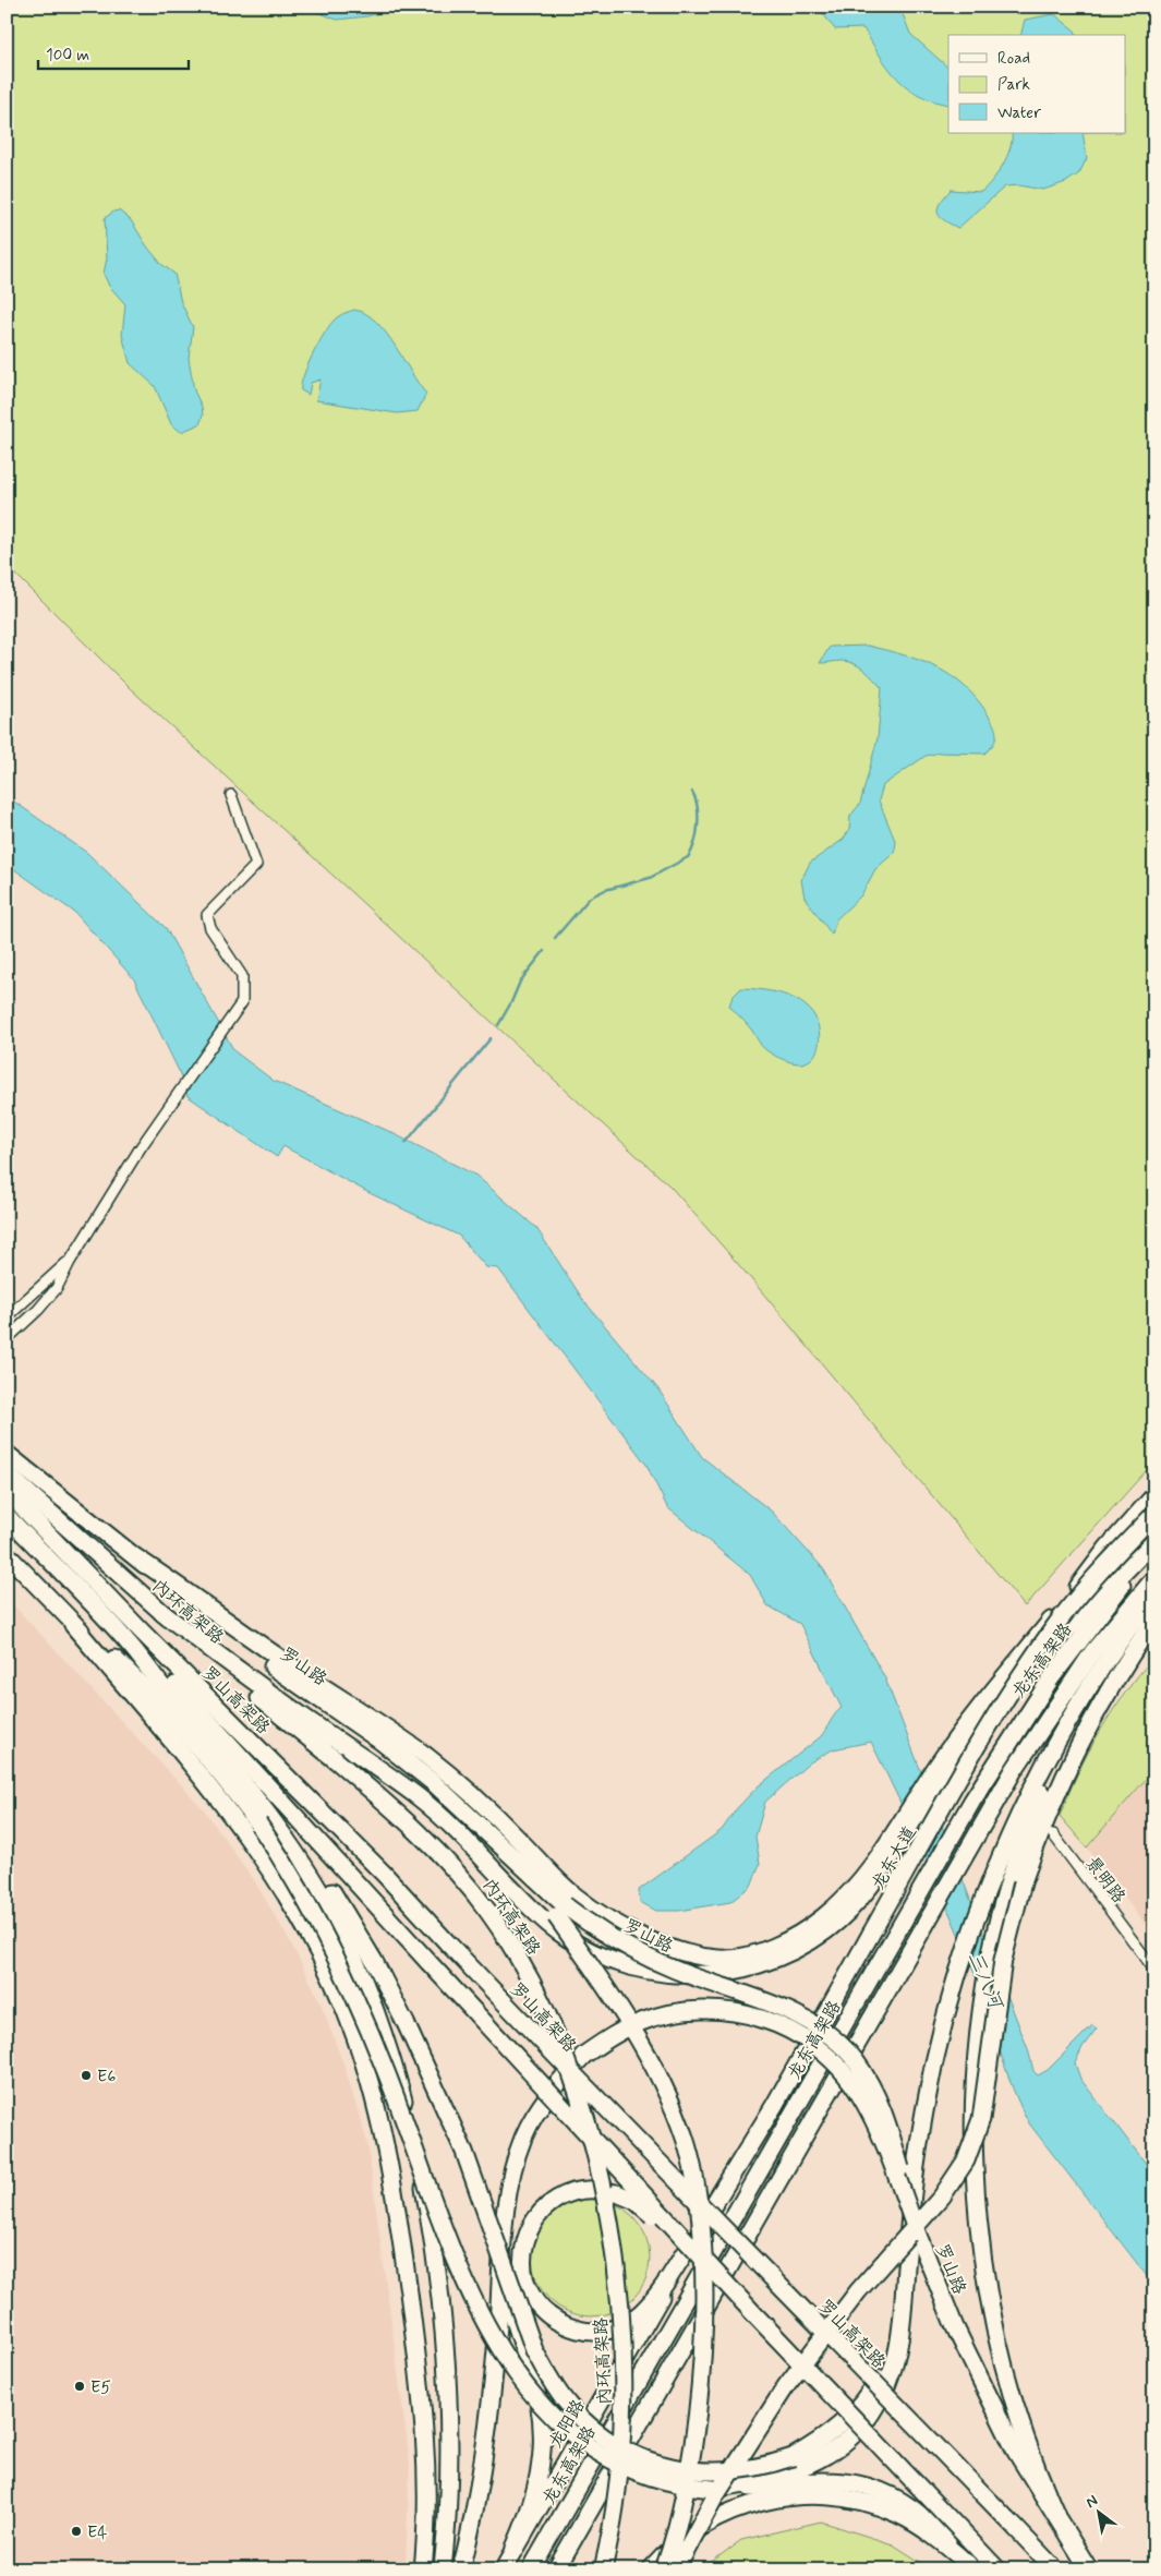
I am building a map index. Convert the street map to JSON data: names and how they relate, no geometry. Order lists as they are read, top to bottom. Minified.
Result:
{"streets":{"main road":["内环高架路","龙东高架路","罗山路","罗山高架路","龙东大道","龙阳路"],"street":["景明路"]},"crossings":[["龙东大道","龙阳路"]],"water":["三八河"],"places":["E6","E5","E4"],"legend":["Road","Park","Water"],"scale_bar":"100 m","north":"top left"}
